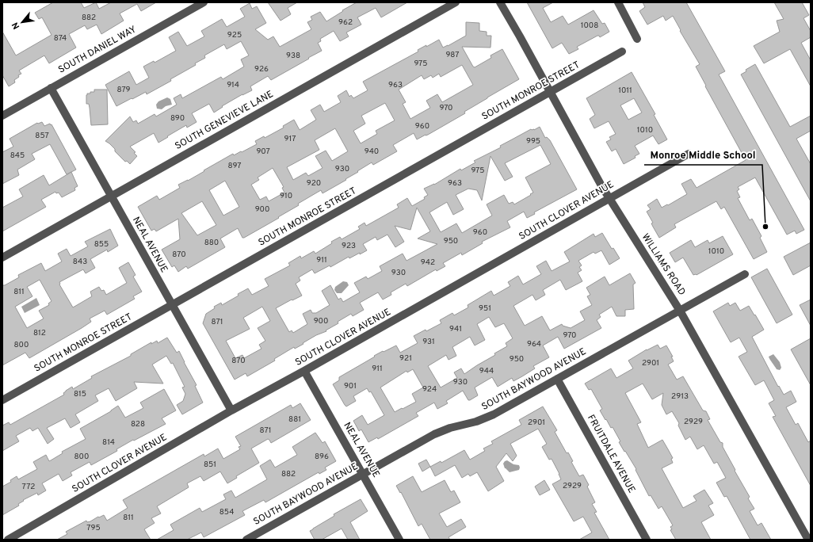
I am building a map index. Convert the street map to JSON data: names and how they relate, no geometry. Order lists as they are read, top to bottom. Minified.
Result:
{"streets":{"street":["SOUTH DANIEL WAY","SOUTH MONROE STREET","SOUTH GENEVIEVE LANE","SOUTH CLOVER AVENUE","NEAL AVENUE","WILLIAMS ROAD","SOUTH BAYWOOD AVENUE","FRUITDALE AVENUE"]},"crossings":[["SOUTH DANIEL WAY","NEAL AVENUE"],["SOUTH MONROE STREET","NEAL AVENUE"],["SOUTH MONROE STREET","WILLIAMS ROAD"],["SOUTH GENEVIEVE LANE","NEAL AVENUE"],["SOUTH CLOVER AVENUE","NEAL AVENUE"],["SOUTH CLOVER AVENUE","WILLIAMS ROAD"],["NEAL AVENUE","SOUTH BAYWOOD AVENUE"],["WILLIAMS ROAD","SOUTH BAYWOOD AVENUE"],["SOUTH BAYWOOD AVENUE","FRUITDALE AVENUE"]],"places":["Monroe Middle School"],"house_numbers":["882","962","1008","925","874","987","938","975","926","914","963","879","1011","970","890","960","1010","857","917","995","907","940","845","897","930","975","920","963","910","900","960","950","880","855","923","1010","870","911","843","942","930","811","951","900","871","941","812","970","931","964","800","921","950","870","2901","911","944","930","901","924","815","2913","881","2929","2901","828","871","814","800","896","851","882","2929","772","854","811","795"],"north":"bottom left"}
